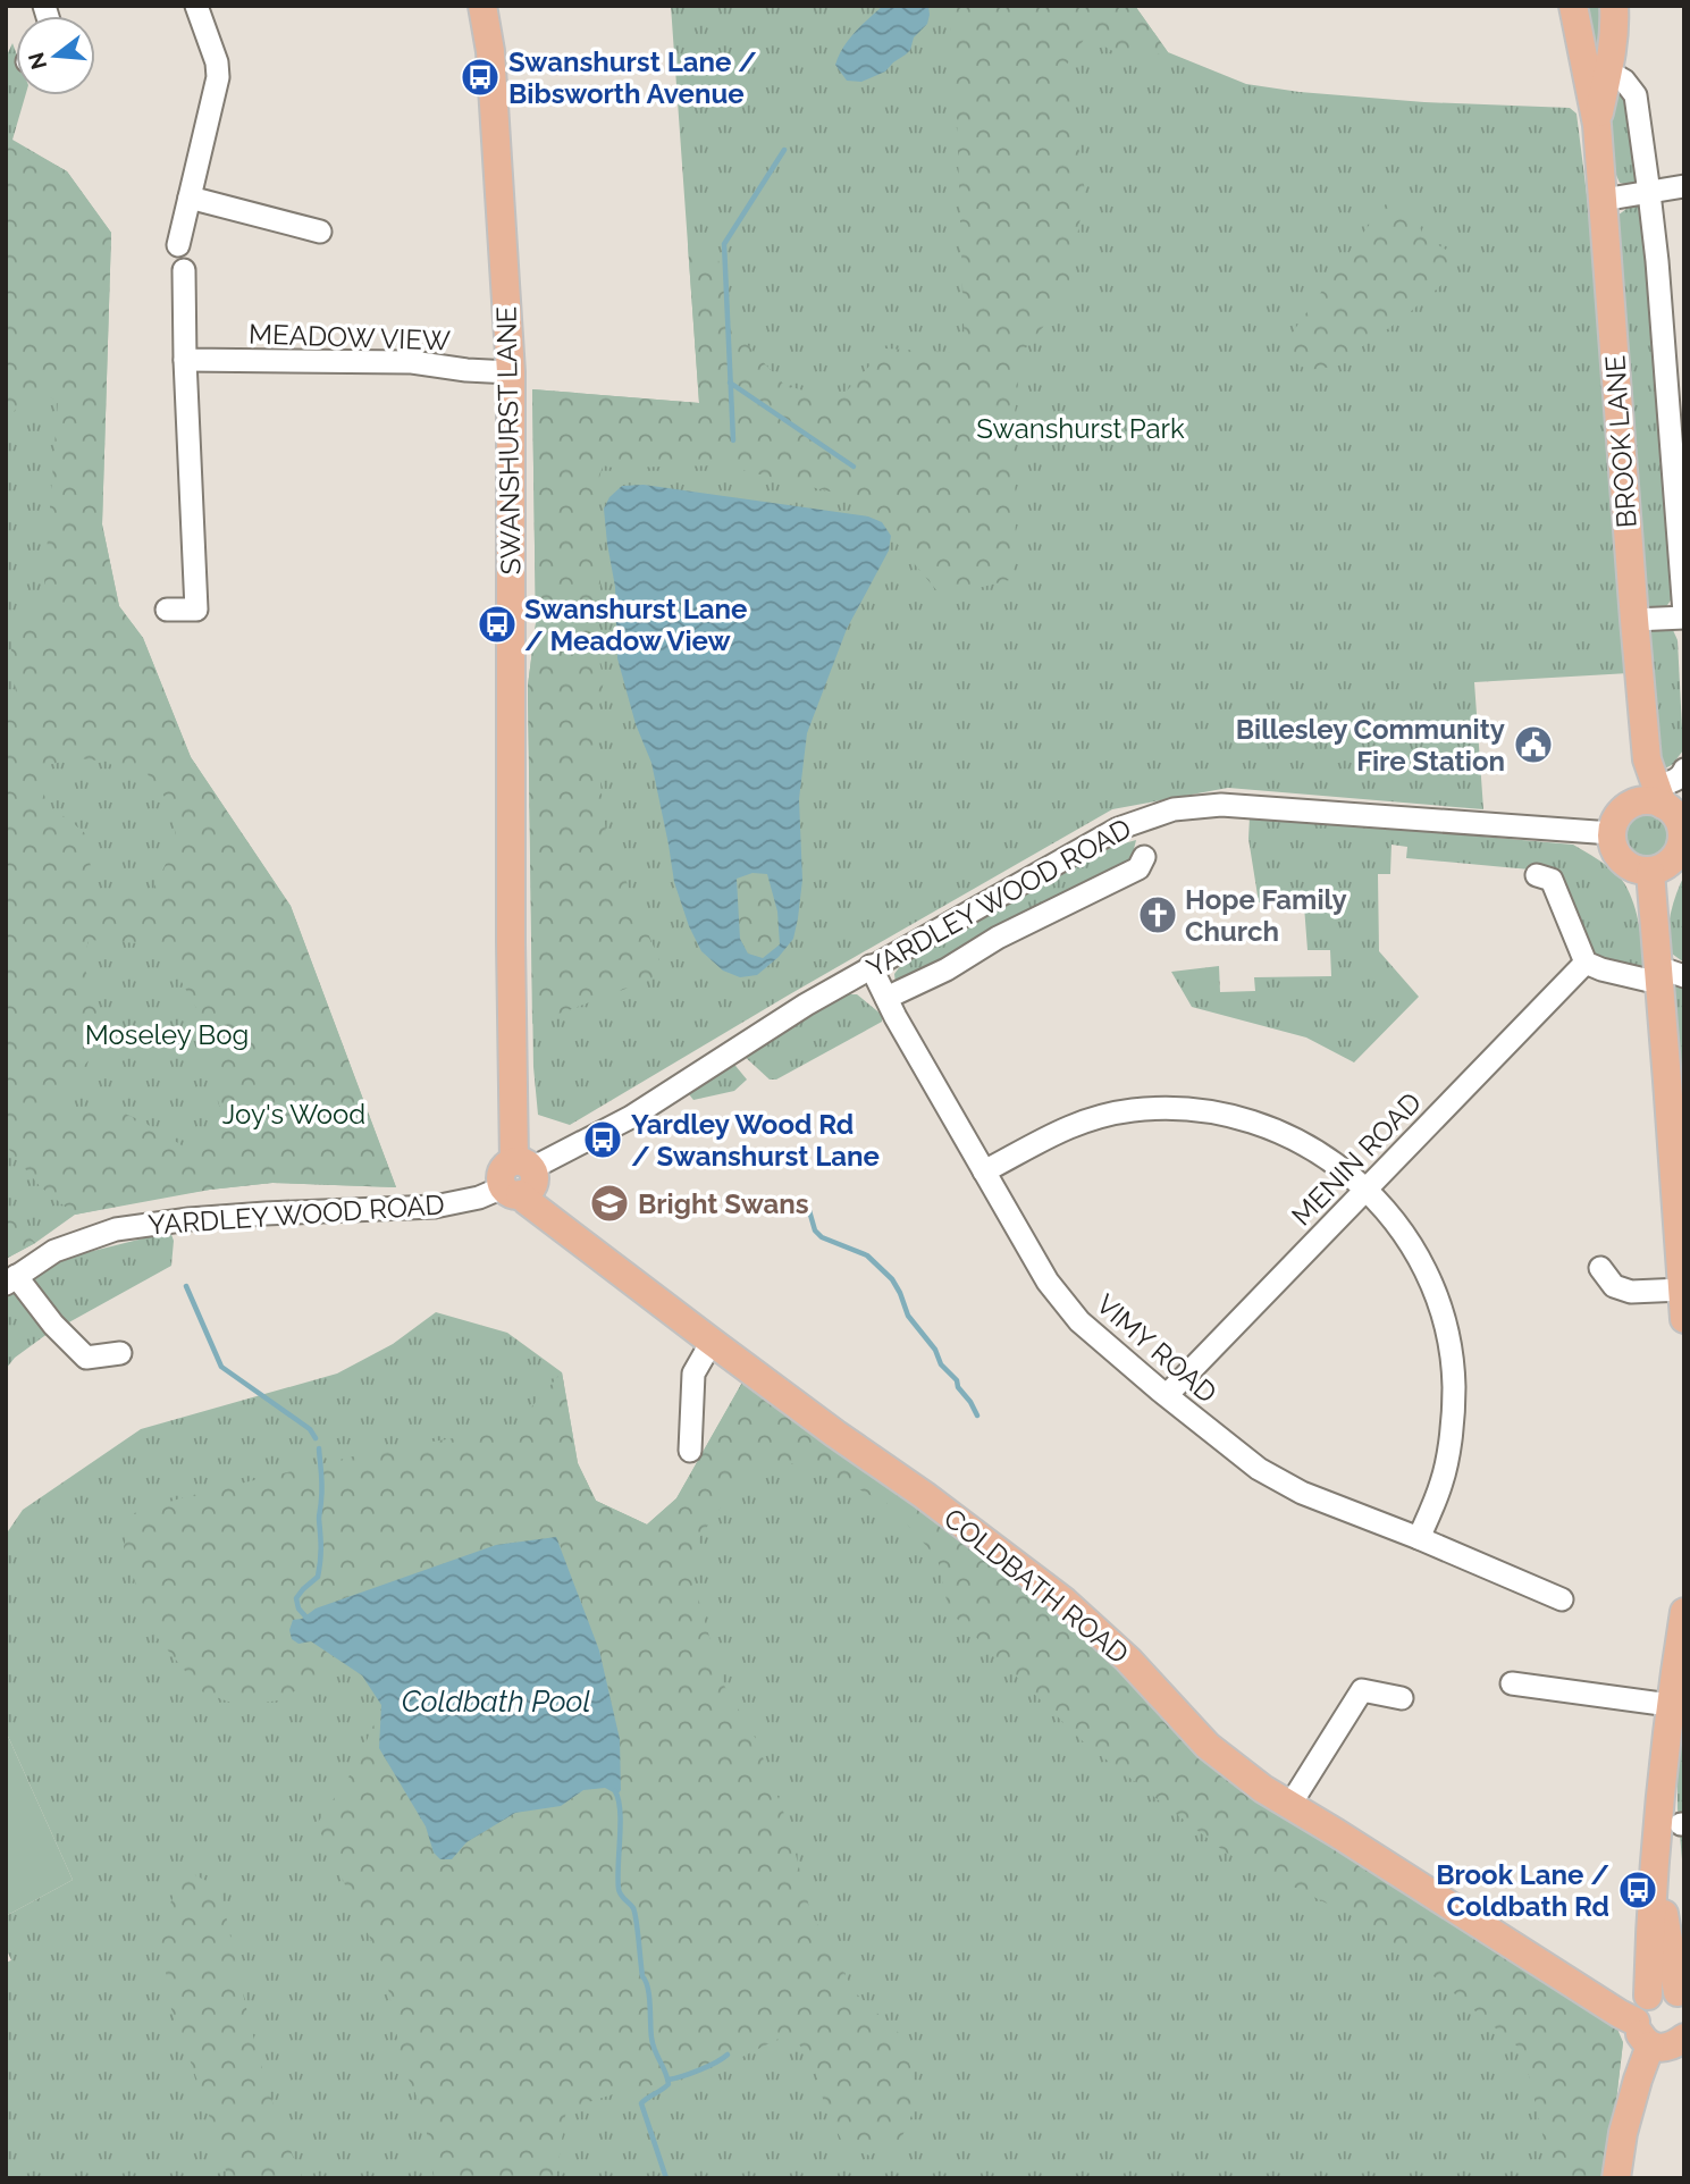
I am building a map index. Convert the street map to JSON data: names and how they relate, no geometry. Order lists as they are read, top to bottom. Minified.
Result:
{"streets":{"main road":["SWANSHURST LANE","BROOK LANE","COLDBATH ROAD"],"street":["MEADOW VIEW","YARDLEY WOOD ROAD","MENIN ROAD","VIMY ROAD"]},"crossings":[["MEADOW VIEW","SWANSHURST LANE"],["SWANSHURST LANE","YARDLEY WOOD ROAD"],["SWANSHURST LANE","COLDBATH ROAD"],["BROOK LANE","YARDLEY WOOD ROAD"],["YARDLEY WOOD ROAD","VIMY ROAD"],["YARDLEY WOOD ROAD","COLDBATH ROAD"],["MENIN ROAD","VIMY ROAD"]],"water":["Coldbath Pool"],"parks":["Swanshurst Park","Moseley Bog","Joy's Wood"],"places":{"bus stop":["Swanshurst Lane / Bibsworth Avenue","Swanshurst Lane / Meadow View","Yardley Wood Rd / Swanshurst Lane","Brook Lane / Coldbath Rd"],"public building":["Billesley Community Fire Station"],"church":["Hope Family Church"],"school or university":["Bright Swans"]},"north":"left"}
